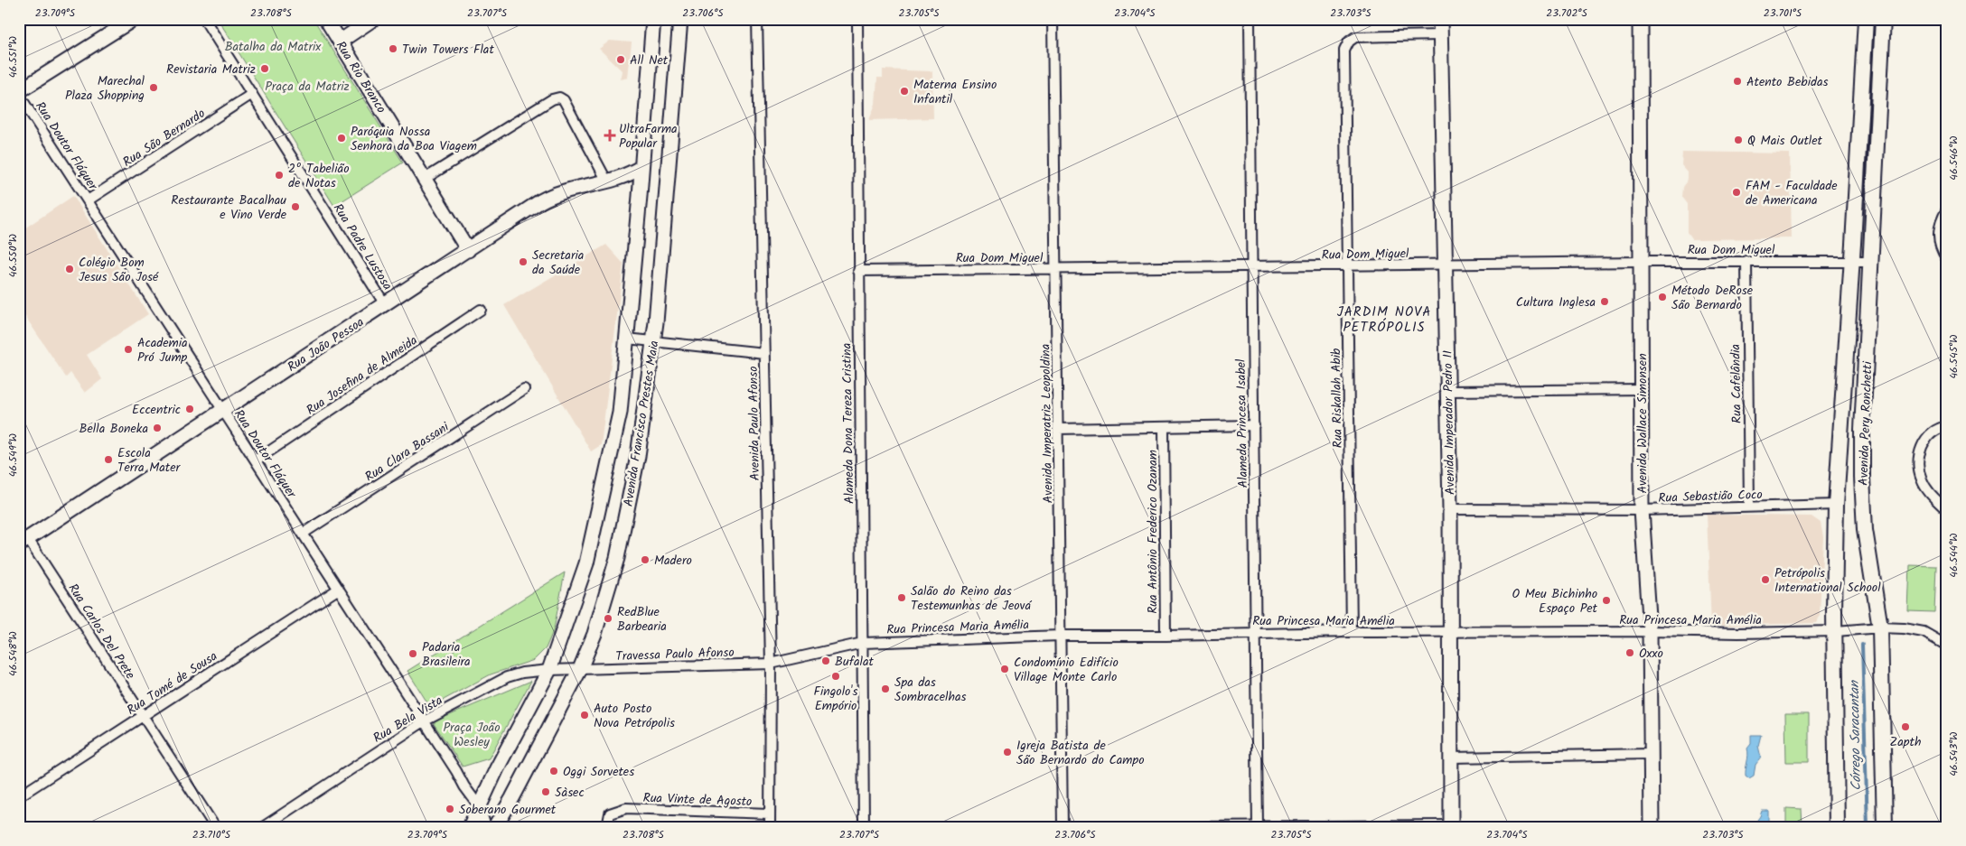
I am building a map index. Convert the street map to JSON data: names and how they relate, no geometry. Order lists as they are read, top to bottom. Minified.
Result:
{"streets":{"main road":["Avenida Pery Ronchetti"],"street":["Rua Rio Branco","Rua São Bernardo","Rua Doutor Fláquer","Rua Padre Lustosa","Rua Dom Miguel","Rua João Pessoa","Rua Josefina de Almeida","Rua Cafelândia","Rua Riskallah Abib","Avenida Imperador Pedro II","Avenida Francisco Prestes Maia","Avenida Paulo Afonso","Alameda Dona Tereza Cristina","Avenida Imperatriz Leopoldina","Alameda Princesa Isabel","Avenida Wallace Simonsen","Rua Clara Bassani","Rua Sebastião Coco","Rua Antônio Frederico Ozanam","Rua Princesa Maria Amélia","Rua Carlos Del Prete","Travessa Paulo Afonso","Rua Tomé de Sousa","Rua Bela Vista","Rua Vinte de Agosto"]},"crossings":[["Rua Rio Branco","Rua João Pessoa"],["Rua São Bernardo","Rua Doutor Fláquer"],["Rua São Bernardo","Rua Padre Lustosa"],["Rua Doutor Fláquer","Rua João Pessoa"],["Rua Doutor Fláquer","Rua Josefina de Almeida"],["Rua Doutor Fláquer","Avenida Francisco Prestes Maia"],["Rua Doutor Fláquer","Rua Clara Bassani"],["Rua Doutor Fláquer","Rua Tomé de Sousa"],["Rua Doutor Fláquer","Rua Bela Vista"],["Rua Padre Lustosa","Rua João Pessoa"],["Rua Dom Miguel","Rua Cafelândia"],["Rua Dom Miguel","Rua Riskallah Abib"],["Rua Dom Miguel","Avenida Imperador Pedro II"],["Rua Dom Miguel","Alameda Dona Tereza Cristina"],["Rua Dom Miguel","Avenida Imperatriz Leopoldina"],["Rua Dom Miguel","Alameda Princesa Isabel"],["Rua Dom Miguel","Avenida Wallace Simonsen"],["Rua Dom Miguel","Avenida Pery Ronchetti"],["Rua João Pessoa","Avenida Francisco Prestes Maia"],["Rua João Pessoa","Rua Carlos Del Prete"],["Rua Cafelândia","Rua Sebastião Coco"],["Rua Riskallah Abib","Avenida Imperador Pedro II"],["Rua Riskallah Abib","Rua Princesa Maria Amélia"],["Avenida Imperador Pedro II","Rua Sebastião Coco"],["Avenida Imperador Pedro II","Rua Princesa Maria Amélia"],["Avenida Francisco Prestes Maia","Travessa Paulo Afonso"],["Avenida Francisco Prestes Maia","Rua Bela Vista"],["Avenida Paulo Afonso","Rua Princesa Maria Amélia"],["Avenida Paulo Afonso","Travessa Paulo Afonso"],["Avenida Paulo Afonso","Rua Vinte de Agosto"],["Alameda Dona Tereza Cristina","Rua Princesa Maria Amélia"],["Avenida Imperatriz Leopoldina","Rua Princesa Maria Amélia"],["Alameda Princesa Isabel","Rua Princesa Maria Amélia"],["Avenida Wallace Simonsen","Rua Sebastião Coco"],["Avenida Wallace Simonsen","Rua Princesa Maria Amélia"],["Avenida Pery Ronchetti","Rua Sebastião Coco"],["Avenida Pery Ronchetti","Rua Princesa Maria Amélia"],["Rua Antônio Frederico Ozanam","Rua Princesa Maria Amélia"],["Rua Princesa Maria Amélia","Travessa Paulo Afonso"],["Rua Carlos Del Prete","Rua Tomé de Sousa"],["Travessa Paulo Afonso","Rua Bela Vista"]],"districts":["JARDIM NOVA PETRÓPOLIS"],"water":["Córrego Saracantan"],"parks":["Batalha da Matrix","Praça da Matriz","Praça João Wesley"],"places":{"other":["Twin Towers Flat","All Net","Revistaria Matriz","Atento Bebidas","Marechal Plaza Shopping","Materna Ensino Infantil","Paróquia Nossa Senhora da Boa Viagem","Q Mais Outlet","2º Tabelião de Notas","FAM - Faculdade de Americana","Restaurante Bacalhau e Vino Verde","Secretaria da Saúde","Colégio Bom Jesus São José","Método DeRose São Bernardo","Cultura Inglesa","Academia Pró Jump","Eccentric","Bella Boneka","Escola Terra Mater","Madero","Petrópolis International School","Salão do Reino das Testemunhas de Jeová","O Meu Bichinho Espaço Pet","RedBlue Barbearia","Oxxo","Padaria Brasileira","Bufalat","Condomínio Edifício Village Monte Carlo","Fingolo's Empório","Spa das Sombracelhas","Auto Posto Nova Petrópolis","Zapth","Igreja Batista de São Bernardo do Campo","Oggi Sorvetes","5àsec","Soberano Gourmet"],"health":["UltraFarma Popular"]},"coordinates":["23.709°S","23.708°S","23.707°S","23.706°S","23.705°S","23.704°S","23.703°S","23.702°S","23.701°S","46.551°W","46.546°W","46.550°W","46.545°W","46.549°W","46.544°W","46.548°W","46.543°W","23.710°S"]}
